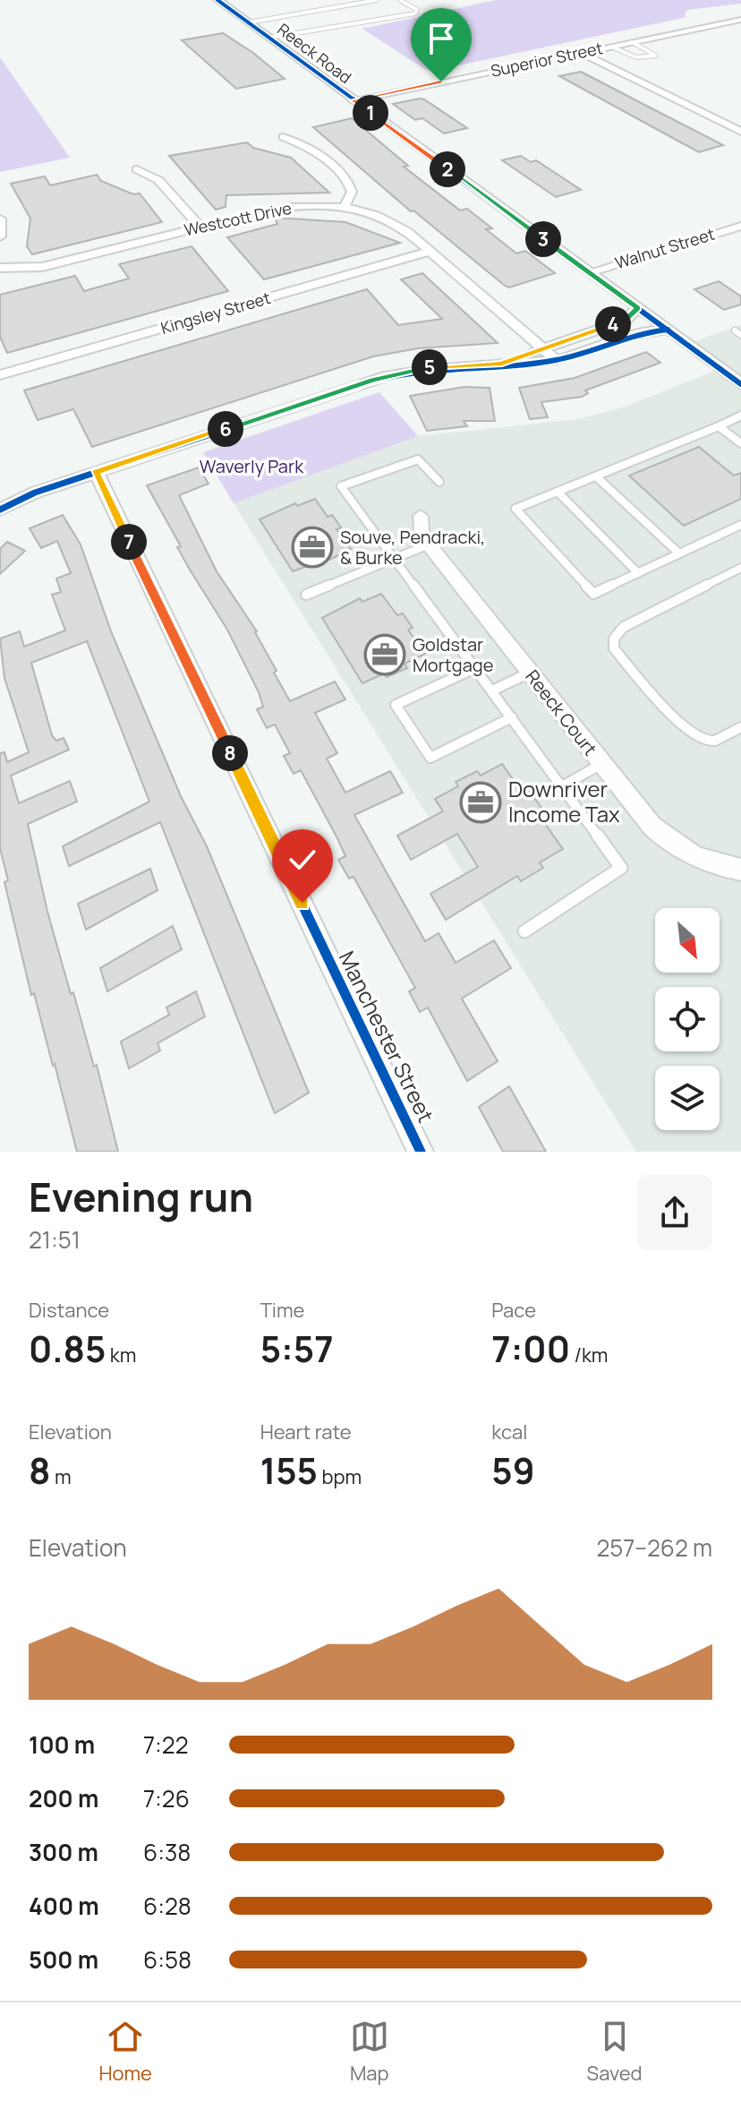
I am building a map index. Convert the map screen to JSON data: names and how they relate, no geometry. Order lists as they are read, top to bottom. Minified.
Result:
{"streets":{"street":["Reeck Road","Superior Street","Westcott Drive","Walnut Street","Kingsley Street","Reeck Court","Manchester Street"]},"crossings":[["Reeck Road","Superior Street"],["Reeck Road","Walnut Street"],["Westcott Drive","Kingsley Street"]],"parks":["Waverly Park"],"places":{"office":["Souve, Pendracki, & Burke","Goldstar Mortgage","Downriver Income Tax"]},"north":"bottom right","page":{"pins":["1","2","3","4","5","6","7","8"],"heading":["Evening run","21:51"],"stats":[["Distance","0.85 km"],["Time","5:57"],["Pace","7:00 /km"],["Elevation","8 m"],["Heart rate","155 bpm"],["kcal","59"]],"chart":["Elevation","257–262 m"],"list":[{"name":"100 m","note":"7:22"},{"name":"200 m","note":"7:26"},{"name":"300 m","note":"6:38"},{"name":"400 m","note":"6:28"},{"name":"500 m","note":"6:58"}],"tabs":["Home","Map","Saved"]}}
